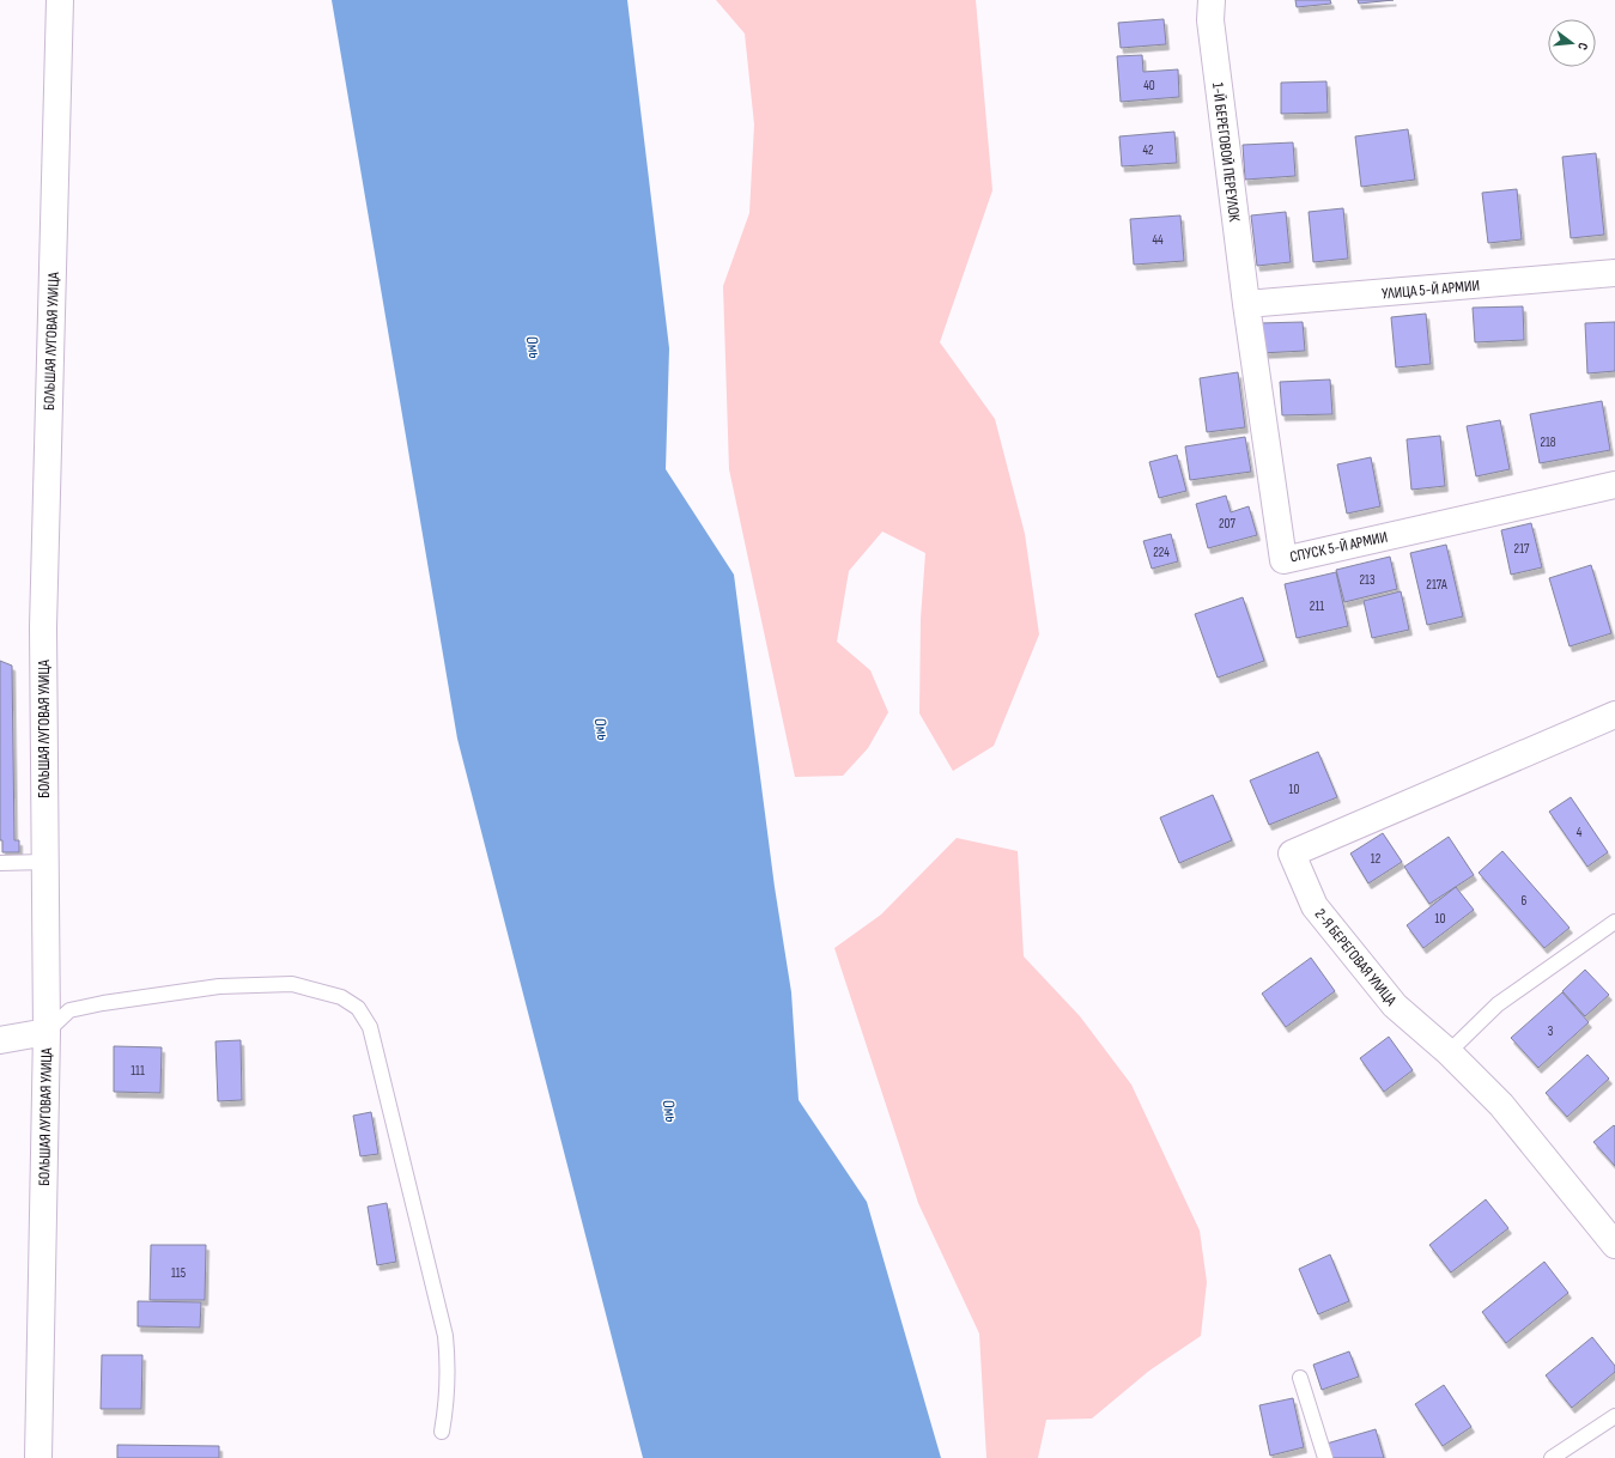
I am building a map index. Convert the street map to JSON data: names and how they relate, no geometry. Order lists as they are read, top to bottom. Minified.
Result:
{"streets":{"street":["1-Й БЕРЕГОВОЙ ПЕРЕУЛОК","УЛИЦА 5-Й АРМИИ","БОЛЬШАЯ ЛУГОВАЯ УЛИЦА","СПУСК 5-Й АРМИИ","2-Я БЕРЕГОВАЯ УЛИЦА"]},"crossings":[["1-Й БЕРЕГОВОЙ ПЕРЕУЛОК","УЛИЦА 5-Й АРМИИ"],["1-Й БЕРЕГОВОЙ ПЕРЕУЛОК","СПУСК 5-Й АРМИИ"],["УЛИЦА 5-Й АРМИИ","СПУСК 5-Й АРМИИ"]],"water":["Омь"],"house_numbers":["40","42","44","218","207","217","224","213","217А","211","10","4","12","6","10","3","111","115"],"north":"right"}
